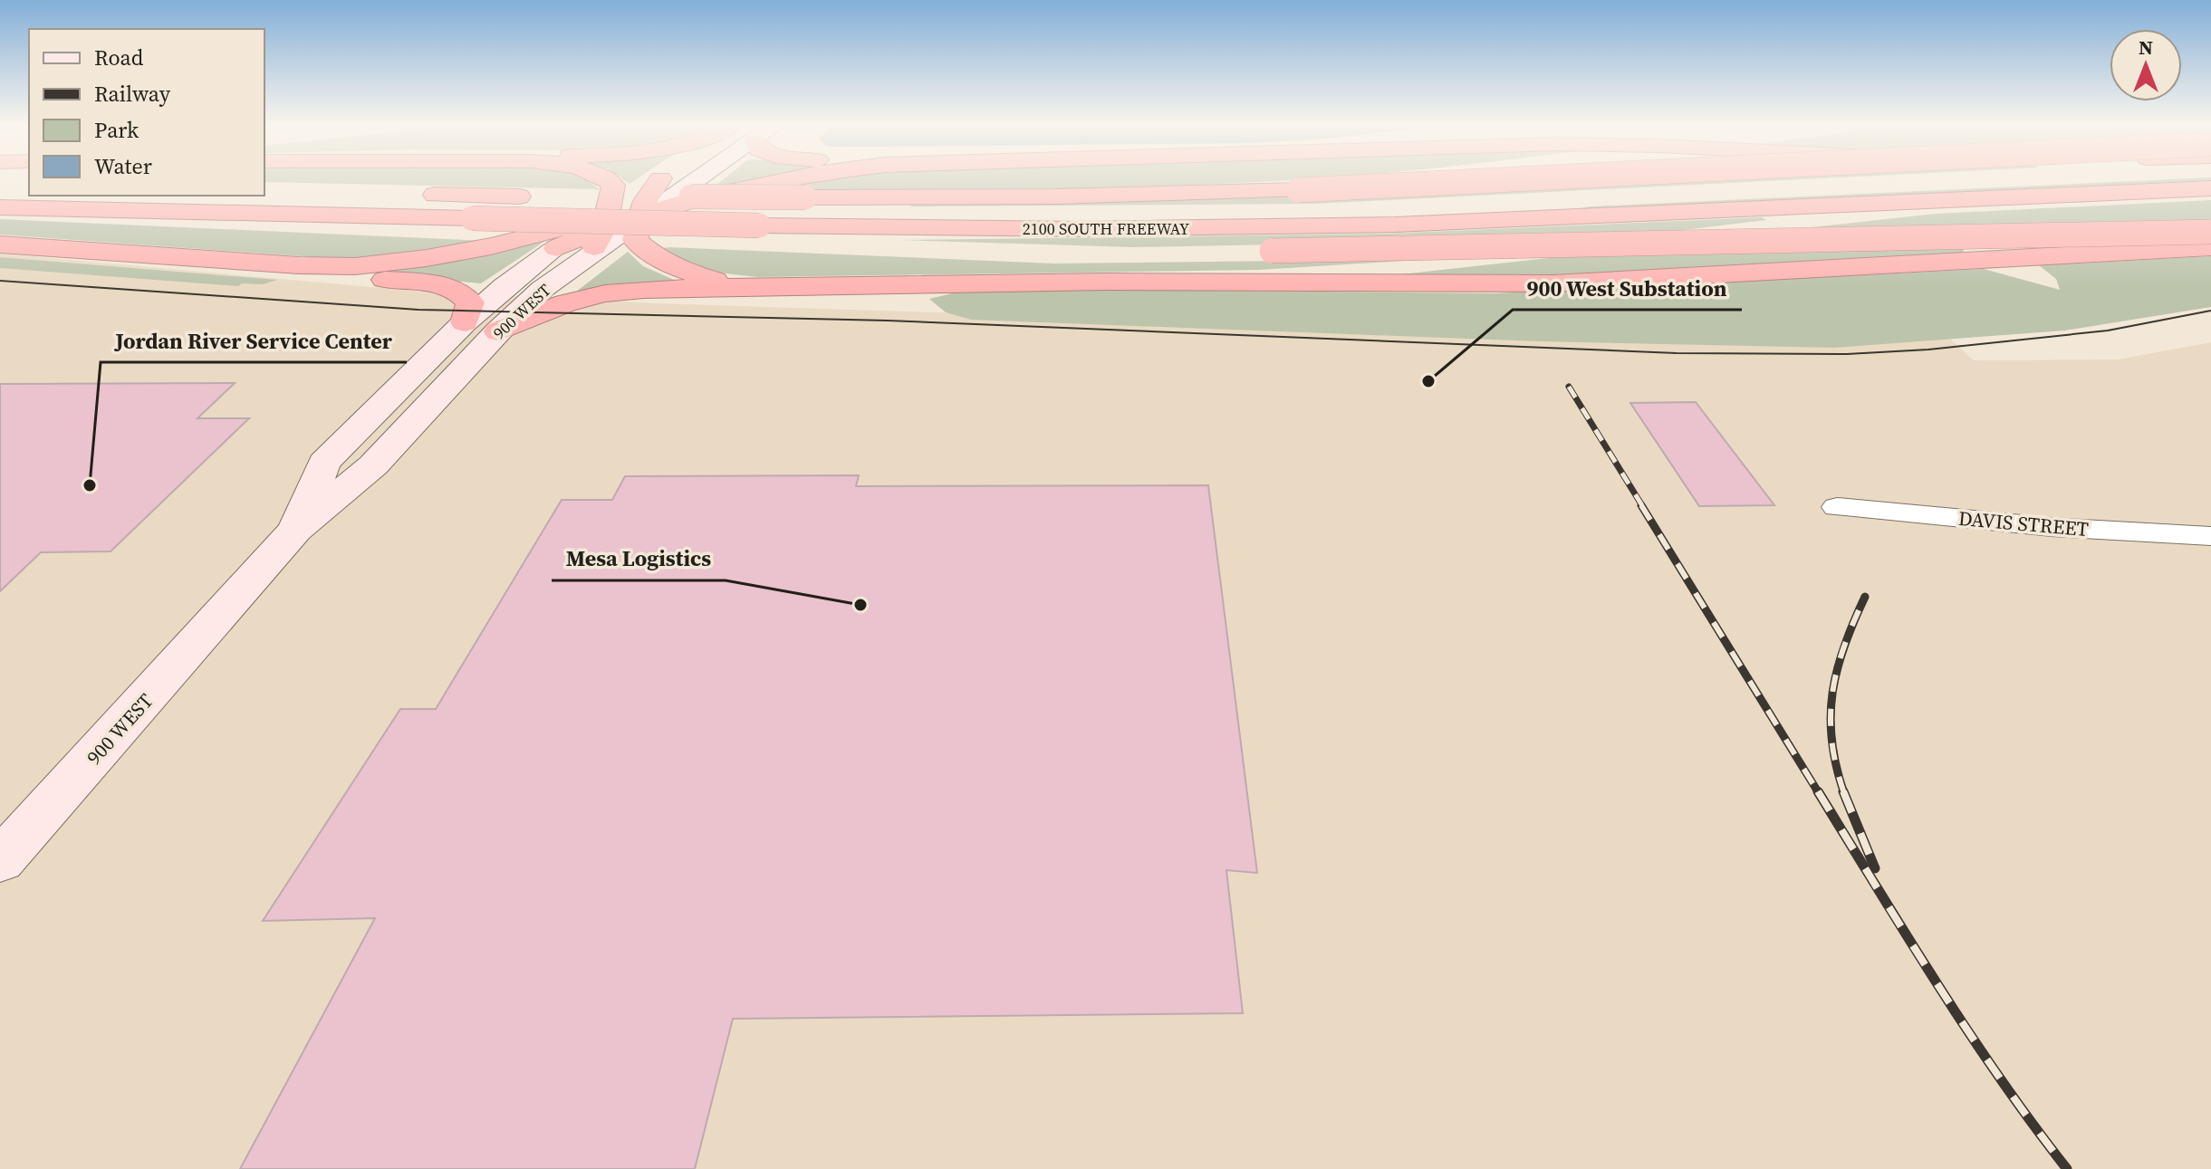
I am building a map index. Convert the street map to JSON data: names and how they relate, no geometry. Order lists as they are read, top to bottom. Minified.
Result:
{"streets":{"highway":["2100 SOUTH FREEWAY"],"main road":["900 WEST"],"street":["DAVIS STREET"]},"places":["900 West Substation","Jordan River Service Center","Mesa Logistics"],"legend":["Road","Railway","Park","Water"],"north":"top"}
